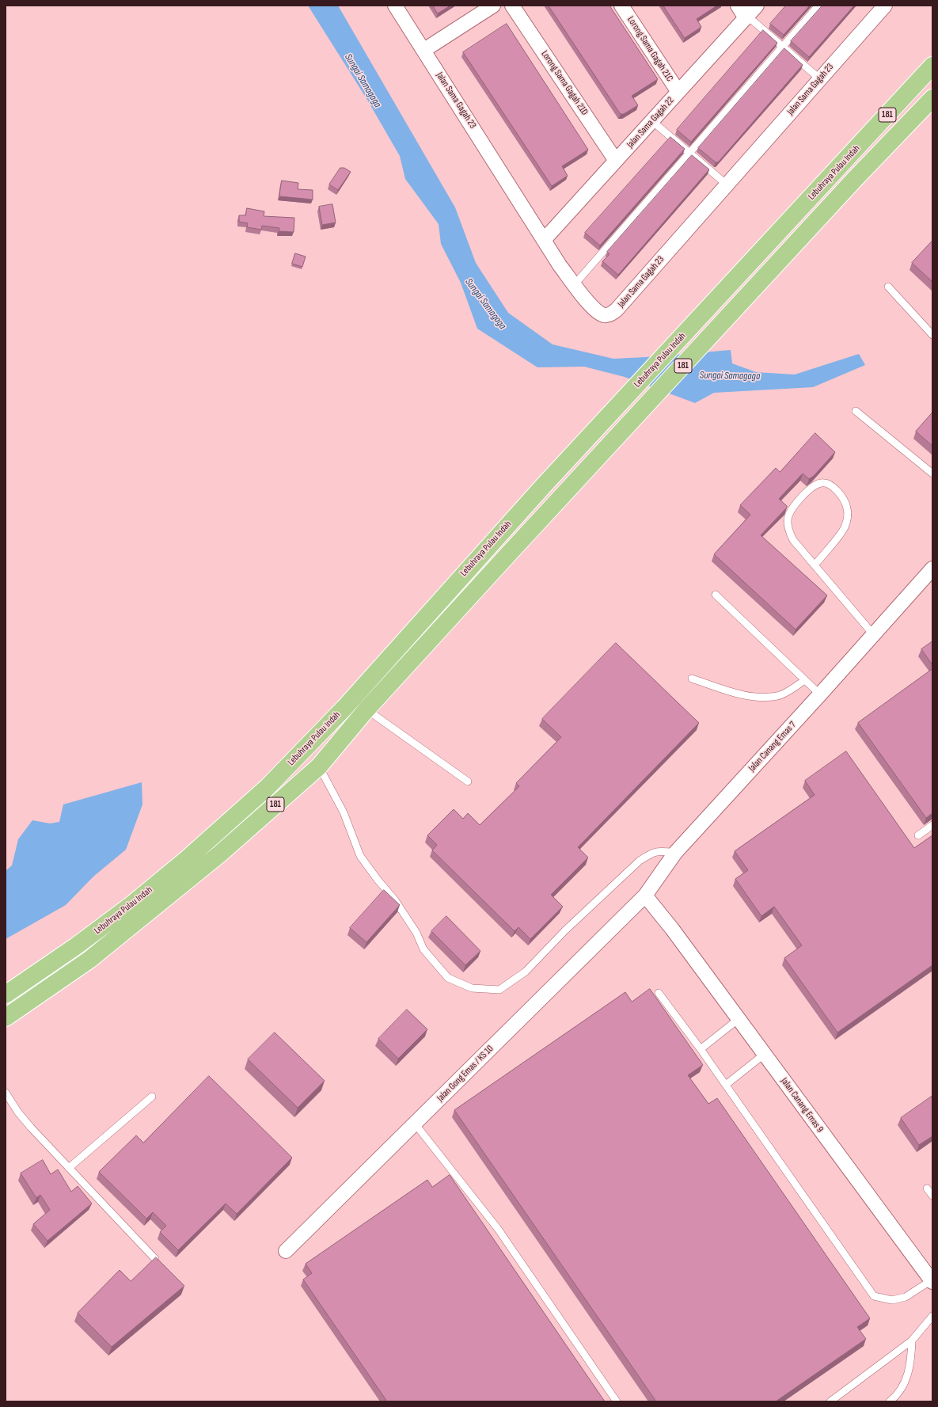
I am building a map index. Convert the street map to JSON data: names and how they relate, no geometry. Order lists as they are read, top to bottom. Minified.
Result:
{"streets":{"main road":["181","Lebuhraya Pulau Indah"],"street":["Lorong Sama Gagah 21C","Lorong Sama Gagah 21D","Jalan Sama Gagah 23","Jalan Sama Gagah 22","Jalan Canang Emas 7","Jalan Gong Emas / KS 10","Jalan Canang Emas 9"]},"crossings":[["Lorong Sama Gagah 21C","Jalan Sama Gagah 22"],["Lorong Sama Gagah 21D","Jalan Sama Gagah 22"],["Jalan Sama Gagah 23","Jalan Sama Gagah 22"],["Jalan Canang Emas 7","Jalan Gong Emas / KS 10"],["Jalan Canang Emas 7","Jalan Canang Emas 9"],["Jalan Gong Emas / KS 10","Jalan Canang Emas 9"]],"water":["Sungai Samagaga"]}
